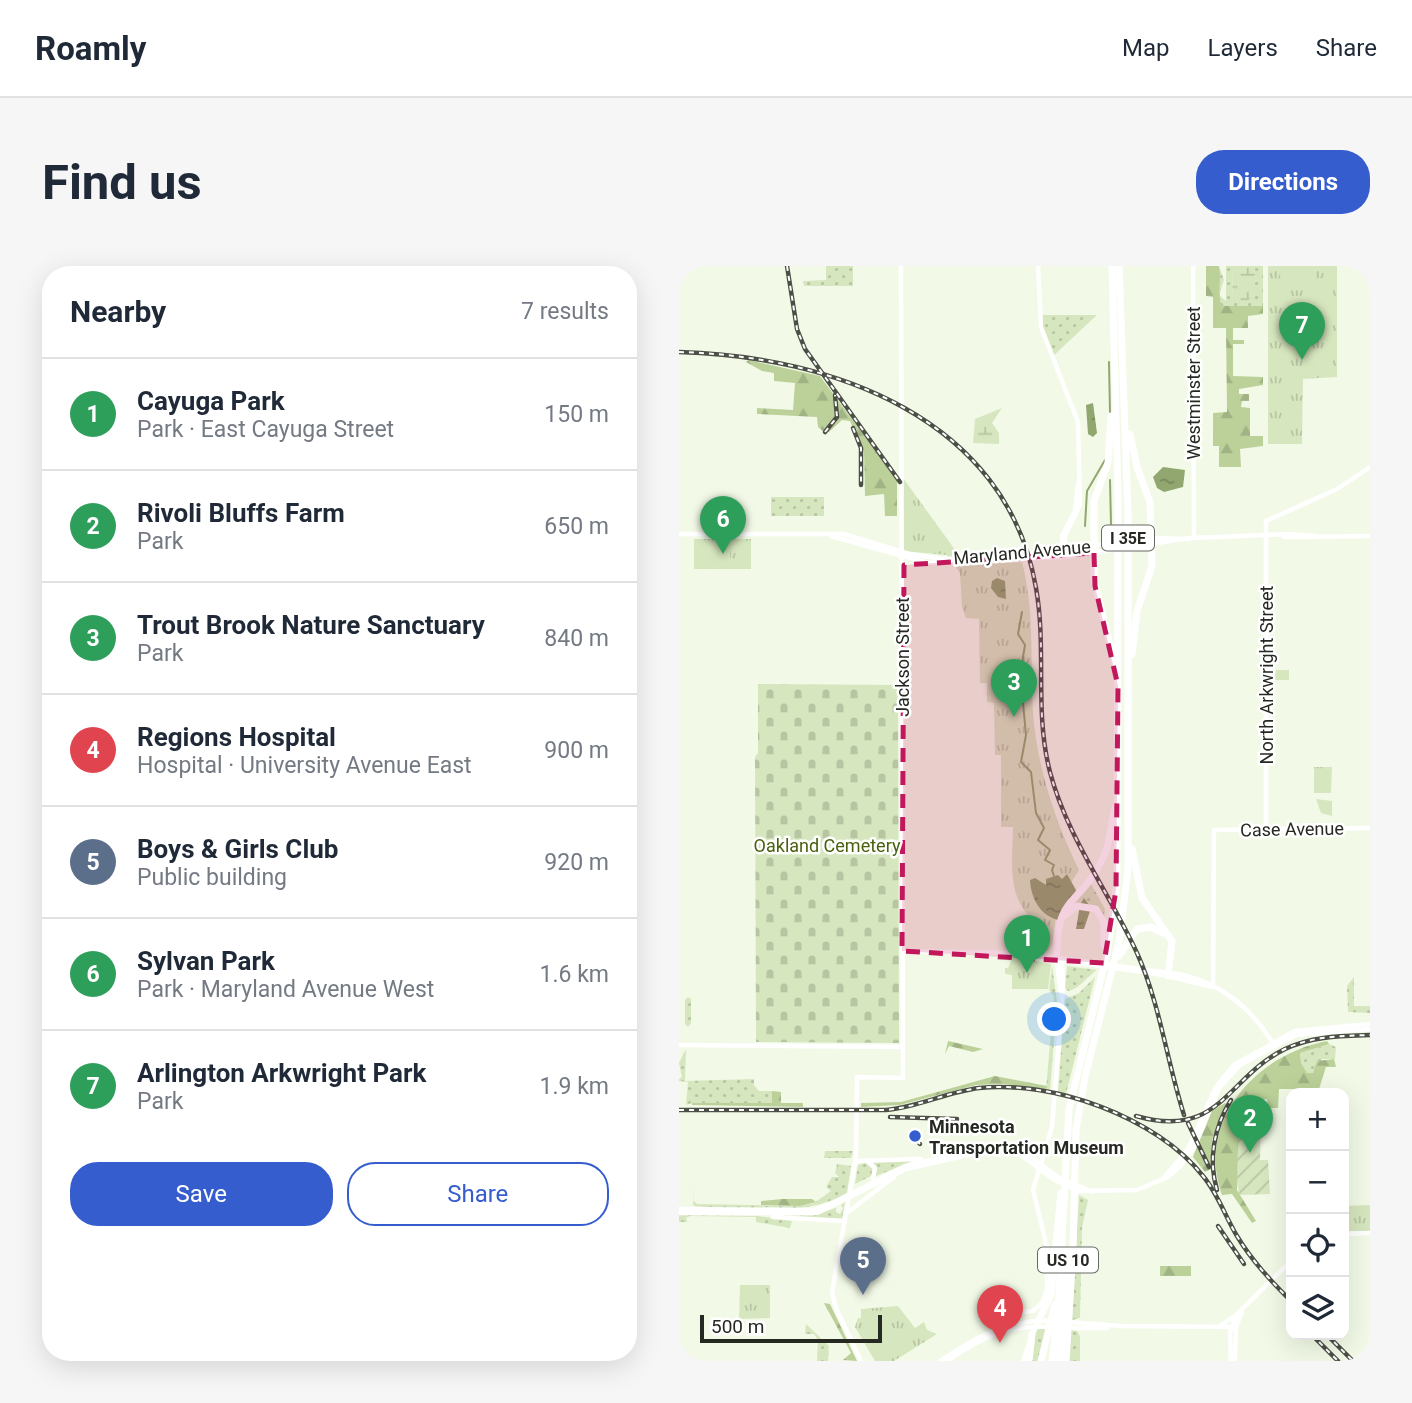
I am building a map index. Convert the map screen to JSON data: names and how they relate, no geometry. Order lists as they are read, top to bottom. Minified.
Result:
{"streets":{"highway":["I 35E","US 10"],"street":["Westminster Street","Maryland Avenue","Jackson Street","North Arkwright Street","Case Avenue"]},"crossings":[["Westminster Street","Maryland Avenue"],["I 35E","US 10"],["Maryland Avenue","Jackson Street"],["Maryland Avenue","North Arkwright Street"],["North Arkwright Street","Case Avenue"]],"parks":["Oakland Cemetery"],"places":["Minnesota Transportation Museum"],"scale_bar":"500 m","page":{"header":"Roamly","nav":["Map","Layers","Share"],"buttons":["Directions",["Save","Share"]],"title":"Find us","heading":["Nearby","7 results"],"pins":["7","6","3","1","2","5","4"],"list":[{"mark":"1","name":"Cayuga Park","note":"Park · East Cayuga Street","value":"150 m"},{"mark":"2","name":"Rivoli Bluffs Farm","note":"Park","value":"650 m"},{"mark":"3","name":"Trout Brook Nature Sanctuary","note":"Park","value":"840 m"},{"mark":"4","name":"Regions Hospital","note":"Hospital · University Avenue East","value":"900 m"},{"mark":"5","name":"Boys & Girls Club","note":"Public building","value":"920 m"},{"mark":"6","name":"Sylvan Park","note":"Park · Maryland Avenue West","value":"1.6 km"},{"mark":"7","name":"Arlington Arkwright Park","note":"Park","value":"1.9 km"}],"map_buttons":["+","−"],"scale":"500 m"}}
